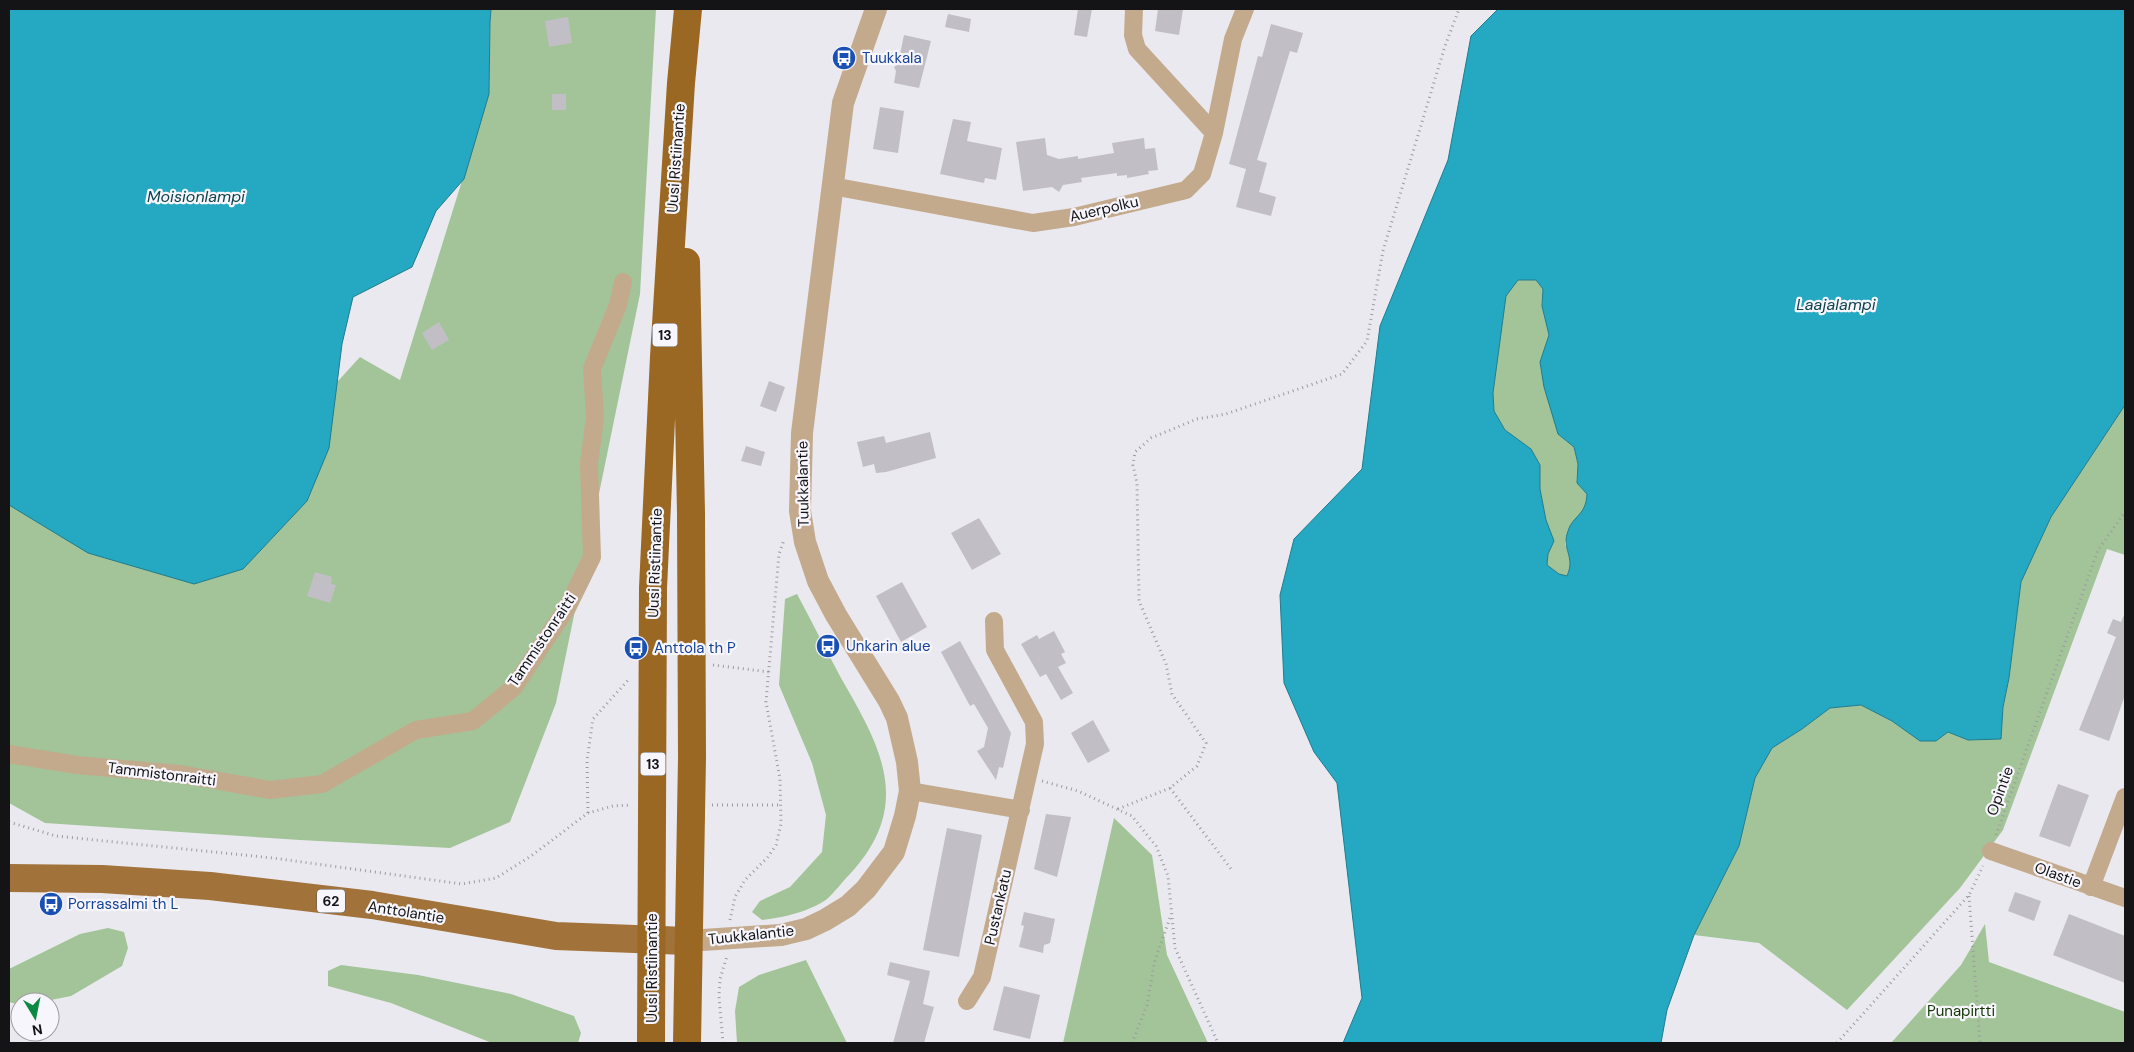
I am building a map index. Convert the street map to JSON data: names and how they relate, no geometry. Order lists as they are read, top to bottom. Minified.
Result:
{"streets":{"highway":["Uusi Ristiinantie","13"],"main road":["62","Anttolantie"],"street":["Auerpolku","Tuukkalantie","Tammistonraitti","Olastie","Pustankatu"],"path":["Opintie"]},"crossings":[["Uusi Ristiinantie","Tuukkalantie"],["Uusi Ristiinantie","62"],["Uusi Ristiinantie","Anttolantie"],["Auerpolku","Tuukkalantie"],["Tuukkalantie","62"],["Opintie","Olastie"],["62","Anttolantie"]],"water":["Moisionlampi","Laajalampi"],"parks":["Punapirtti"],"places":{"bus stop":["Tuukkala","Unkarin alue","Anttola th P","Porrassalmi th L"]},"north":"bottom"}
